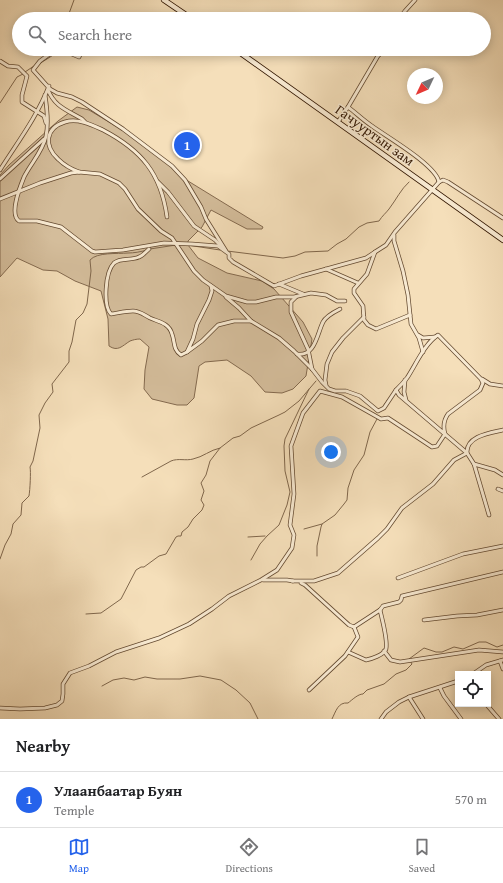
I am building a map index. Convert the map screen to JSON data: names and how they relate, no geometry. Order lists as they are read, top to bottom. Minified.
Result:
{"streets":{"main road":["Гачууртын зам"]},"north":"bottom left","page":{"search":"Search here","pins":"1","heading":"Nearby","list":[{"mark":"1","name":"Улаанбаатар Буян","note":"Temple","value":"570 m"}],"nav":["Map","Directions","Saved"]}}
